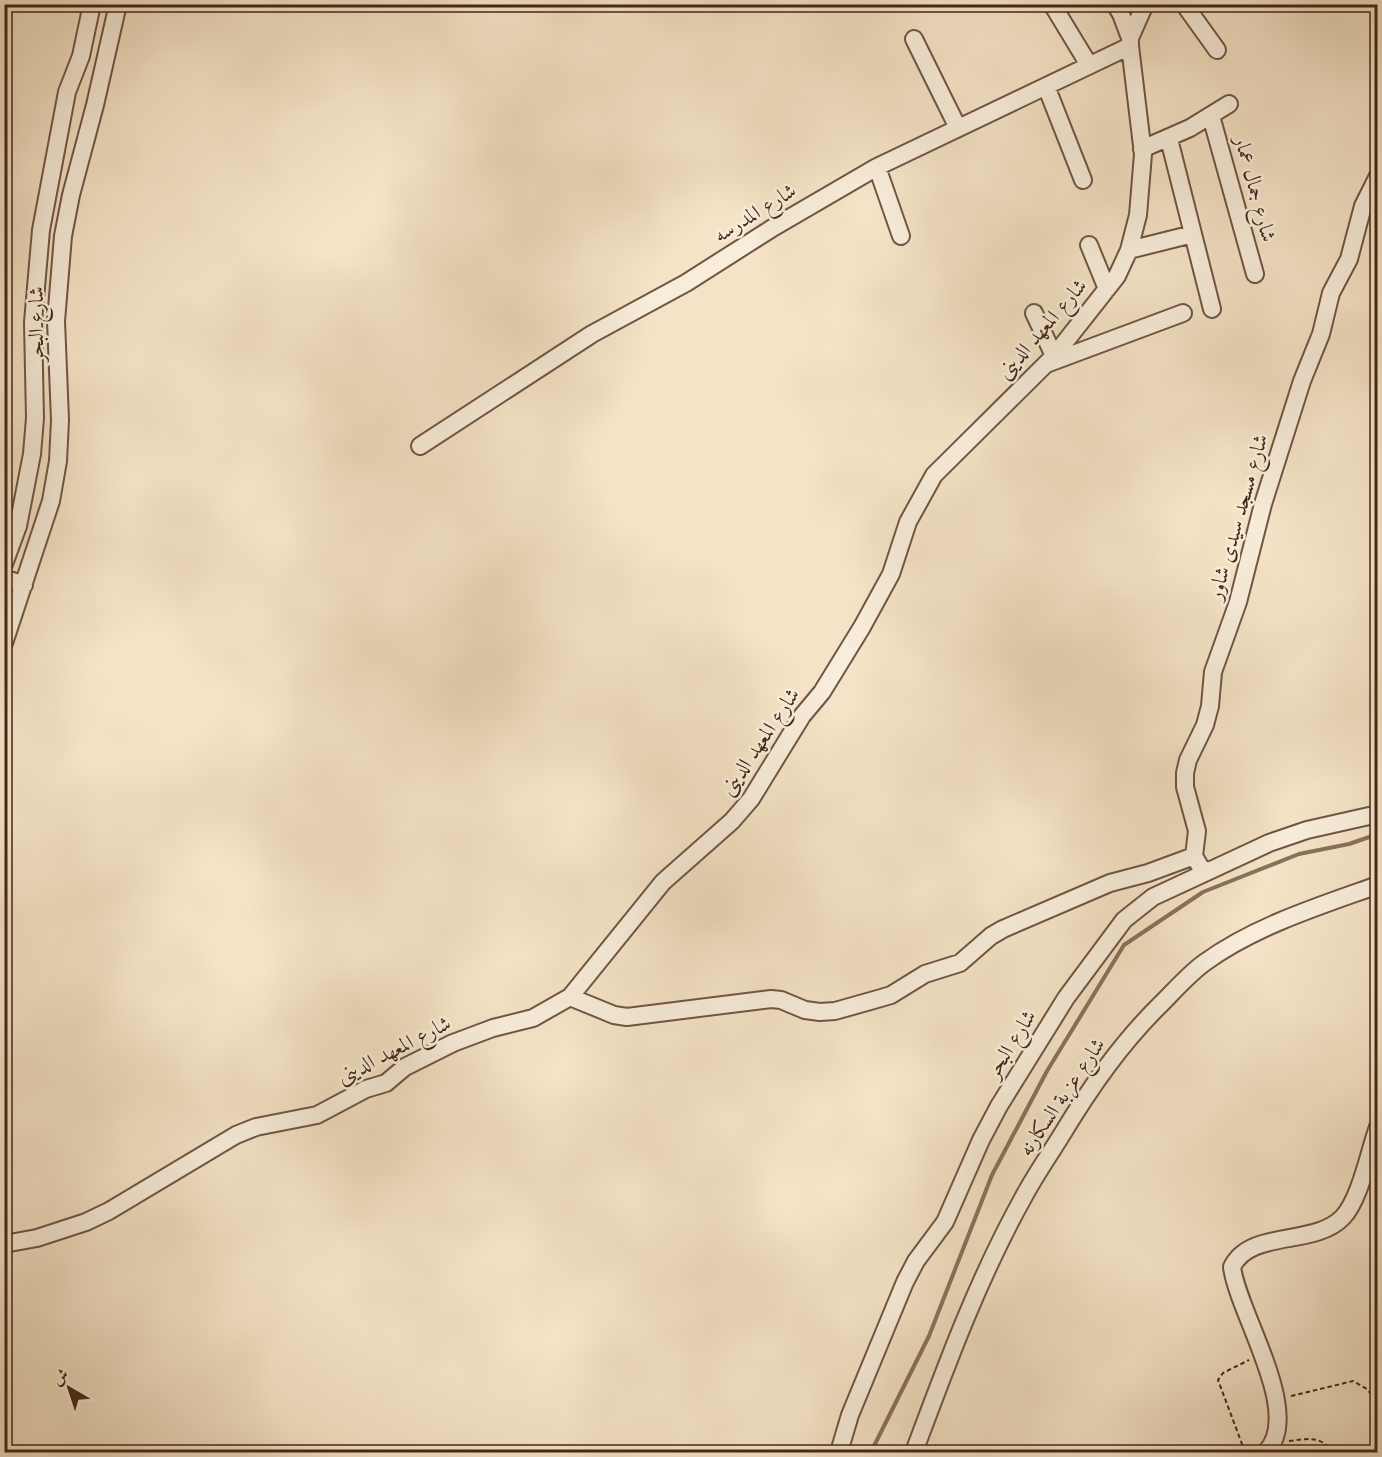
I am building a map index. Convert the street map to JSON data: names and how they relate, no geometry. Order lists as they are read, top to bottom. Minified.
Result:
{"streets":{"street":["شارع جمال عمار","شارع المدرسه","شارع البحر","شارع المعهد الدينى","شارع مسجد سيدى شاور","شارع عزبة السكارنه"]},"crossings":[["شارع المدرسه","شارع المعهد الدينى"]],"north":"top left"}
